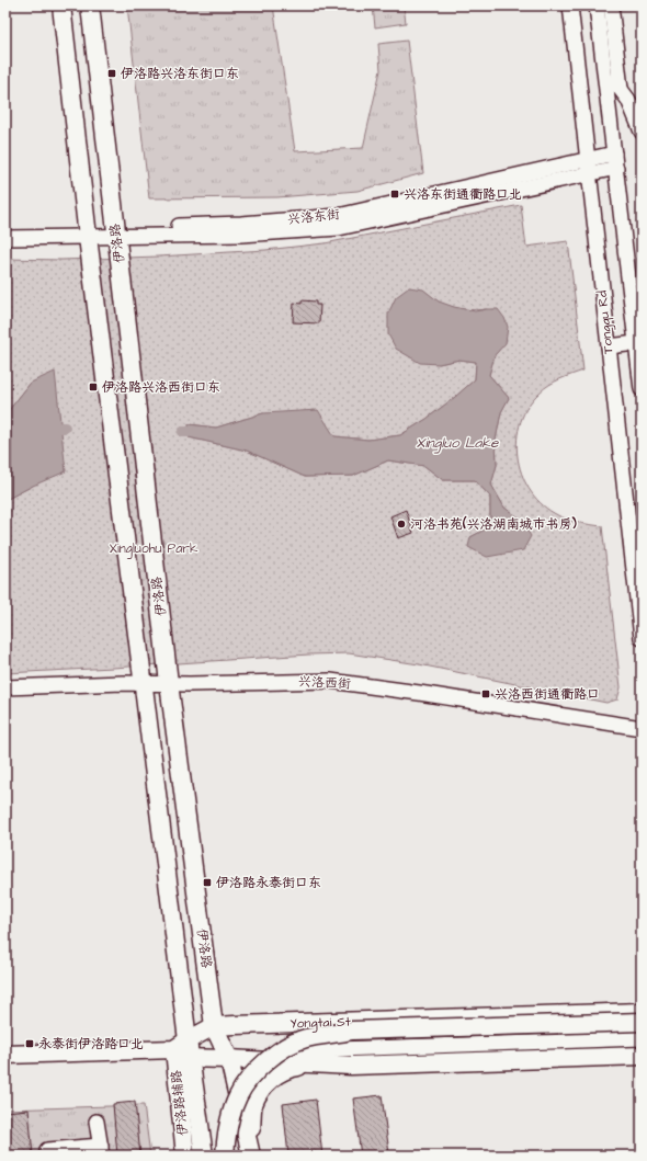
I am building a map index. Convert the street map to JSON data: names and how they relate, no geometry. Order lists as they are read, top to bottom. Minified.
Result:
{"streets":{"main road":["伊洛路","Yongtai St","伊洛路辅路"],"street":["兴洛东街","Tongqu Rd","兴洛西街"]},"crossings":[["兴洛东街","伊洛路"],["兴洛东街","Tongqu Rd"],["伊洛路","兴洛西街"],["伊洛路","Yongtai St"],["伊洛路","伊洛路辅路"],["Yongtai St","伊洛路辅路"]],"water":["Xingluo Lake"],"parks":["Xingluohu Park"],"places":{"transit":["伊洛路兴洛东街口东","兴洛东街通衢路口北","伊洛路兴洛西街口东","兴洛西街通衢路口","伊洛路永泰街口东","永泰街伊洛路口北"],"other":["河洛书苑(兴洛湖南城市书房)"]}}
